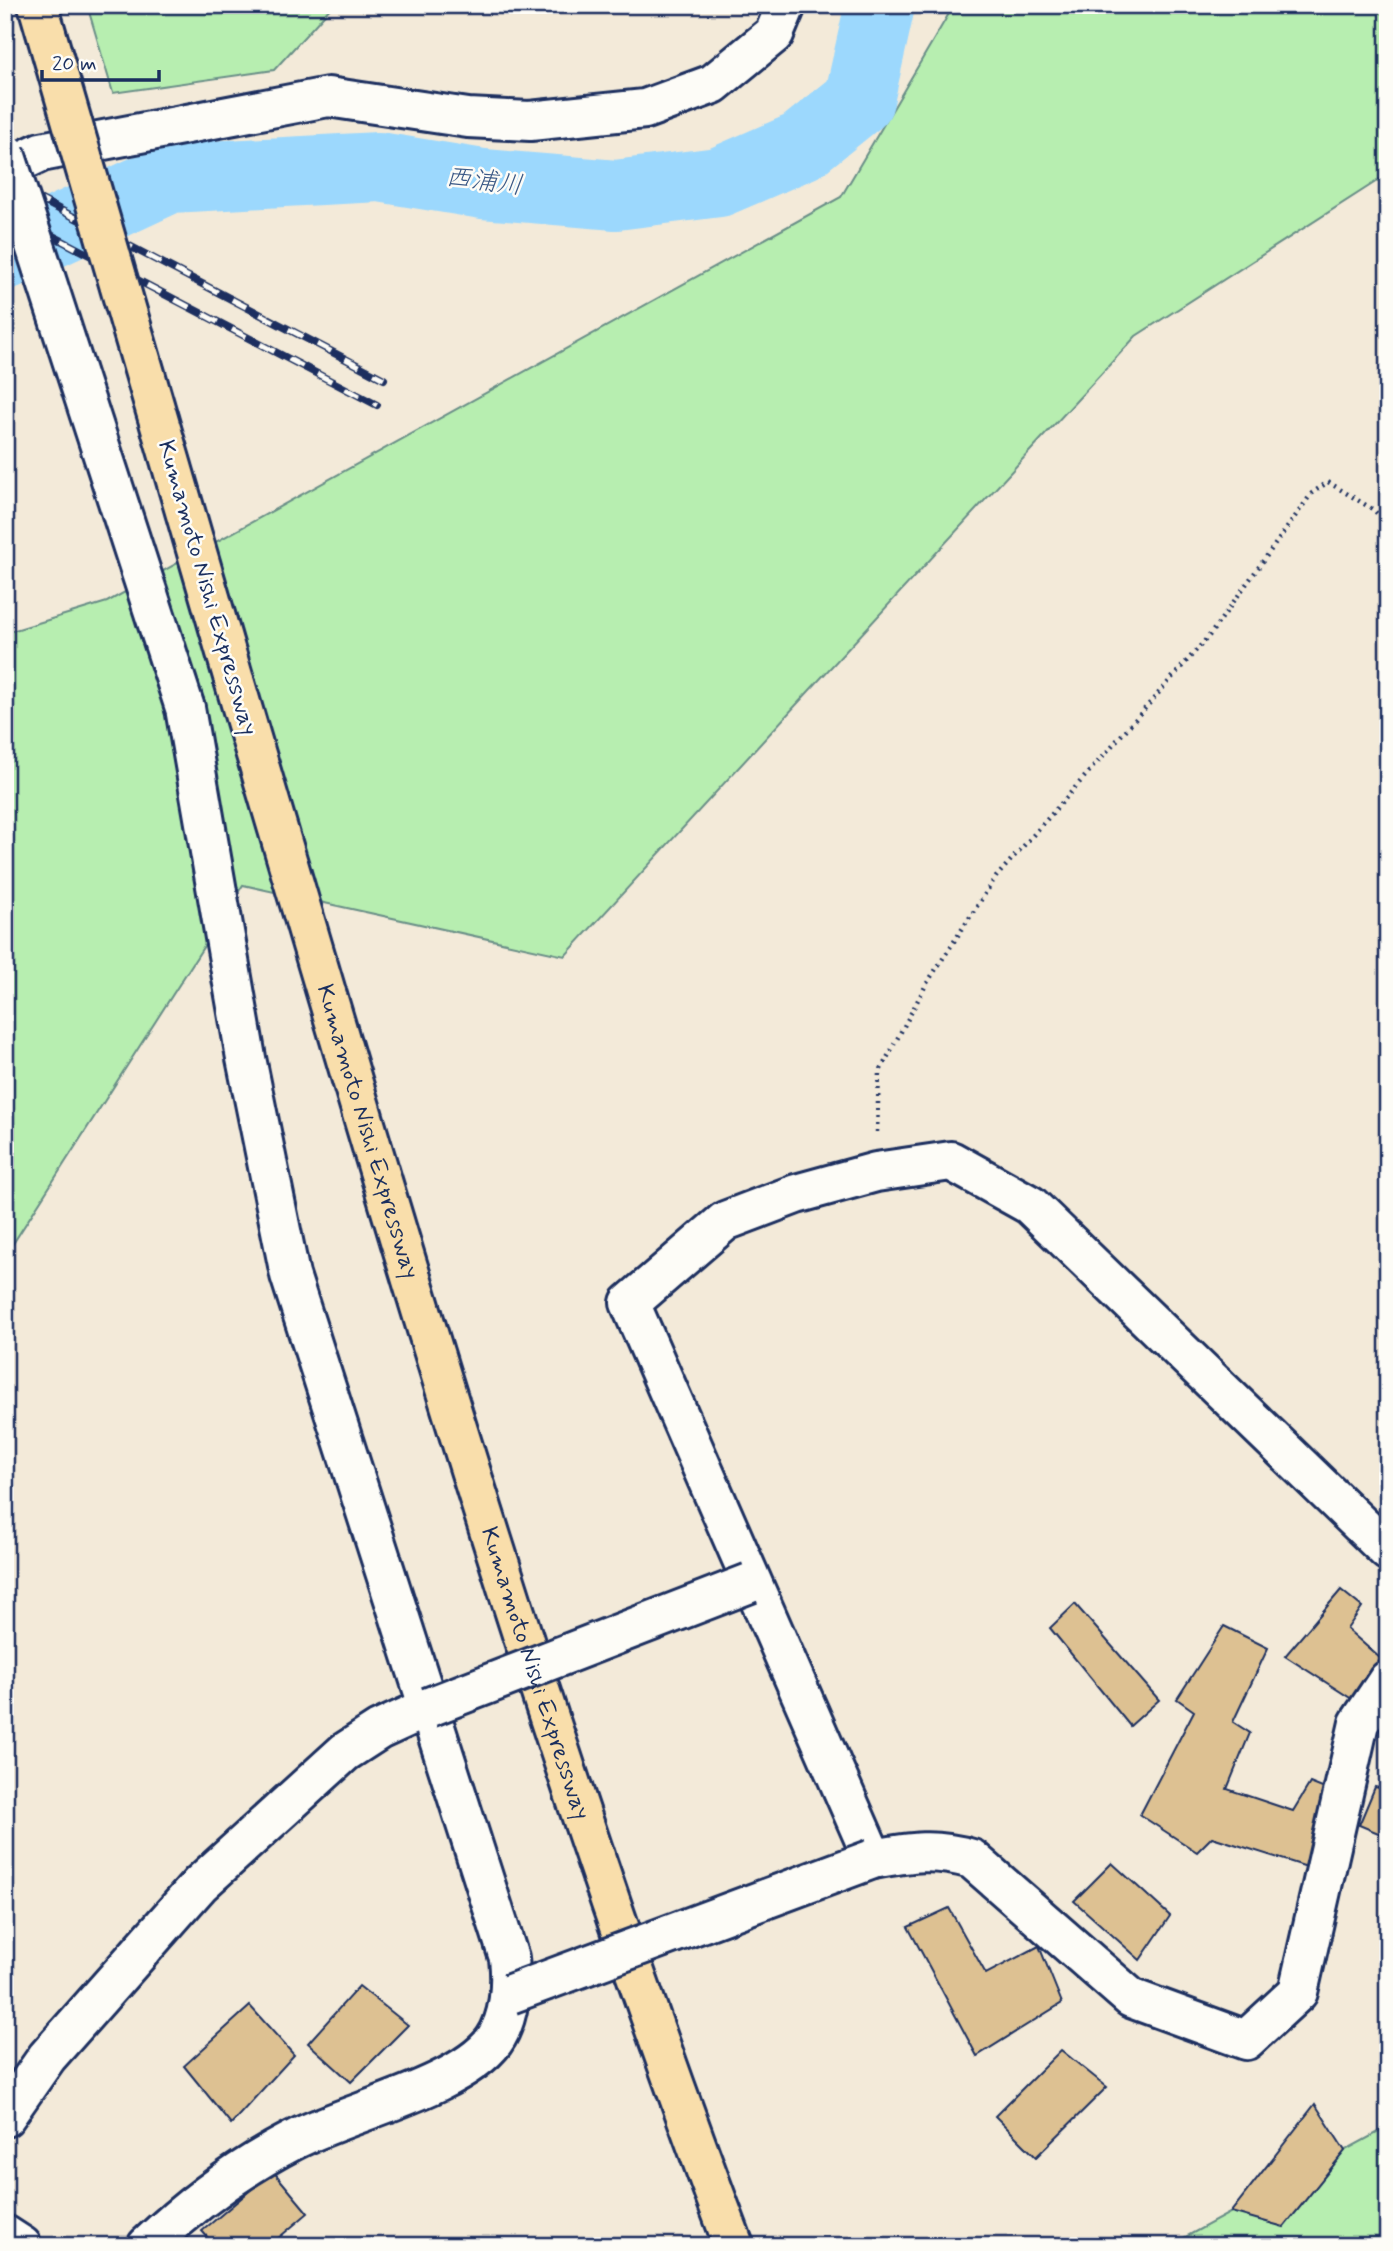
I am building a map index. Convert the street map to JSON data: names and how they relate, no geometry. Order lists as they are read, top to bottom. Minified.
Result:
{"streets":{"highway":["Kumamoto Nishi Expressway"]},"water":["西浦川"],"scale_bar":"20 m"}
